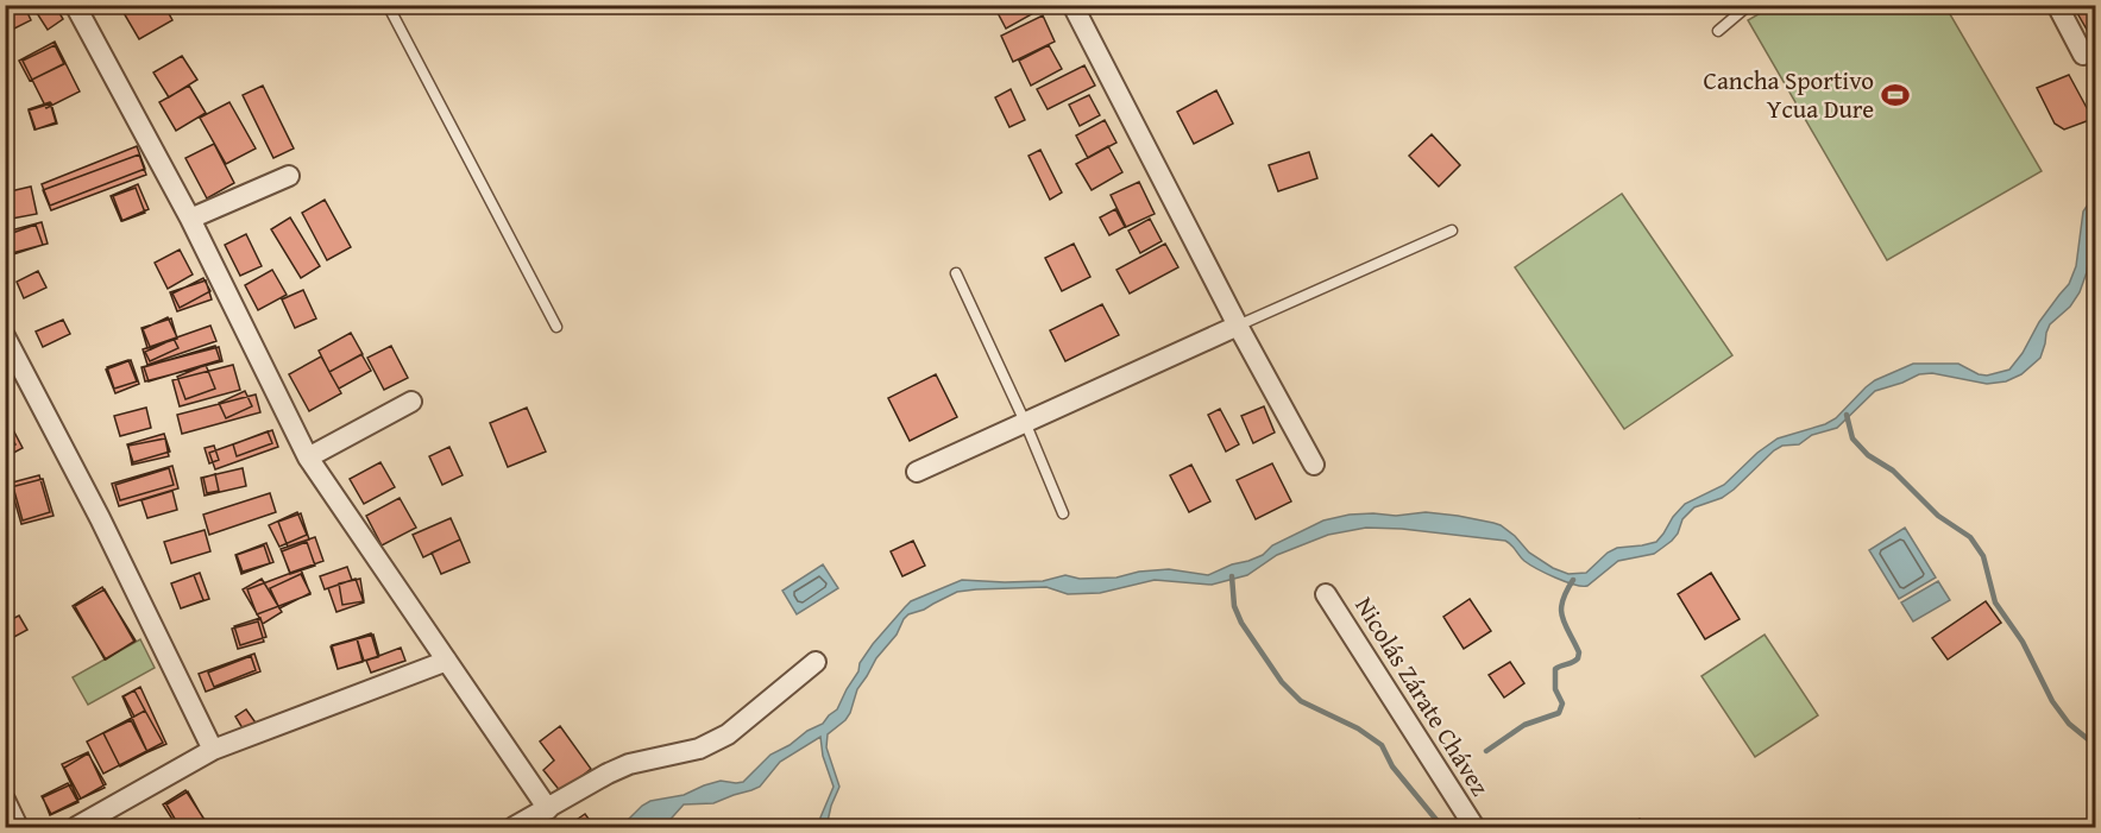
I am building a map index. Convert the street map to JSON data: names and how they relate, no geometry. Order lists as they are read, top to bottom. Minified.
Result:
{"streets":{"street":["Nicolás Zárate Chávez"]},"places":{"sports":["Cancha Sportivo Ycua Dure"]}}
